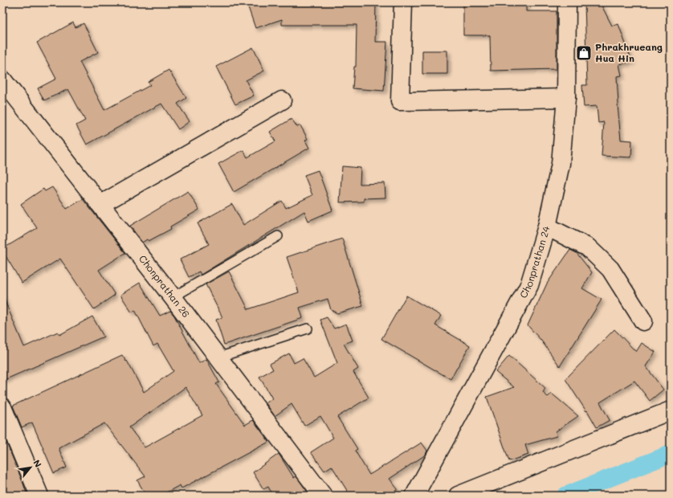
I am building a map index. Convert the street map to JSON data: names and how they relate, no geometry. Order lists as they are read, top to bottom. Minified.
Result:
{"streets":{"street":["Chonprathan 24","Chonprathan 26"]},"places":{"shop":["Phrakhrueang Hua Hin"]},"north":"top right"}
